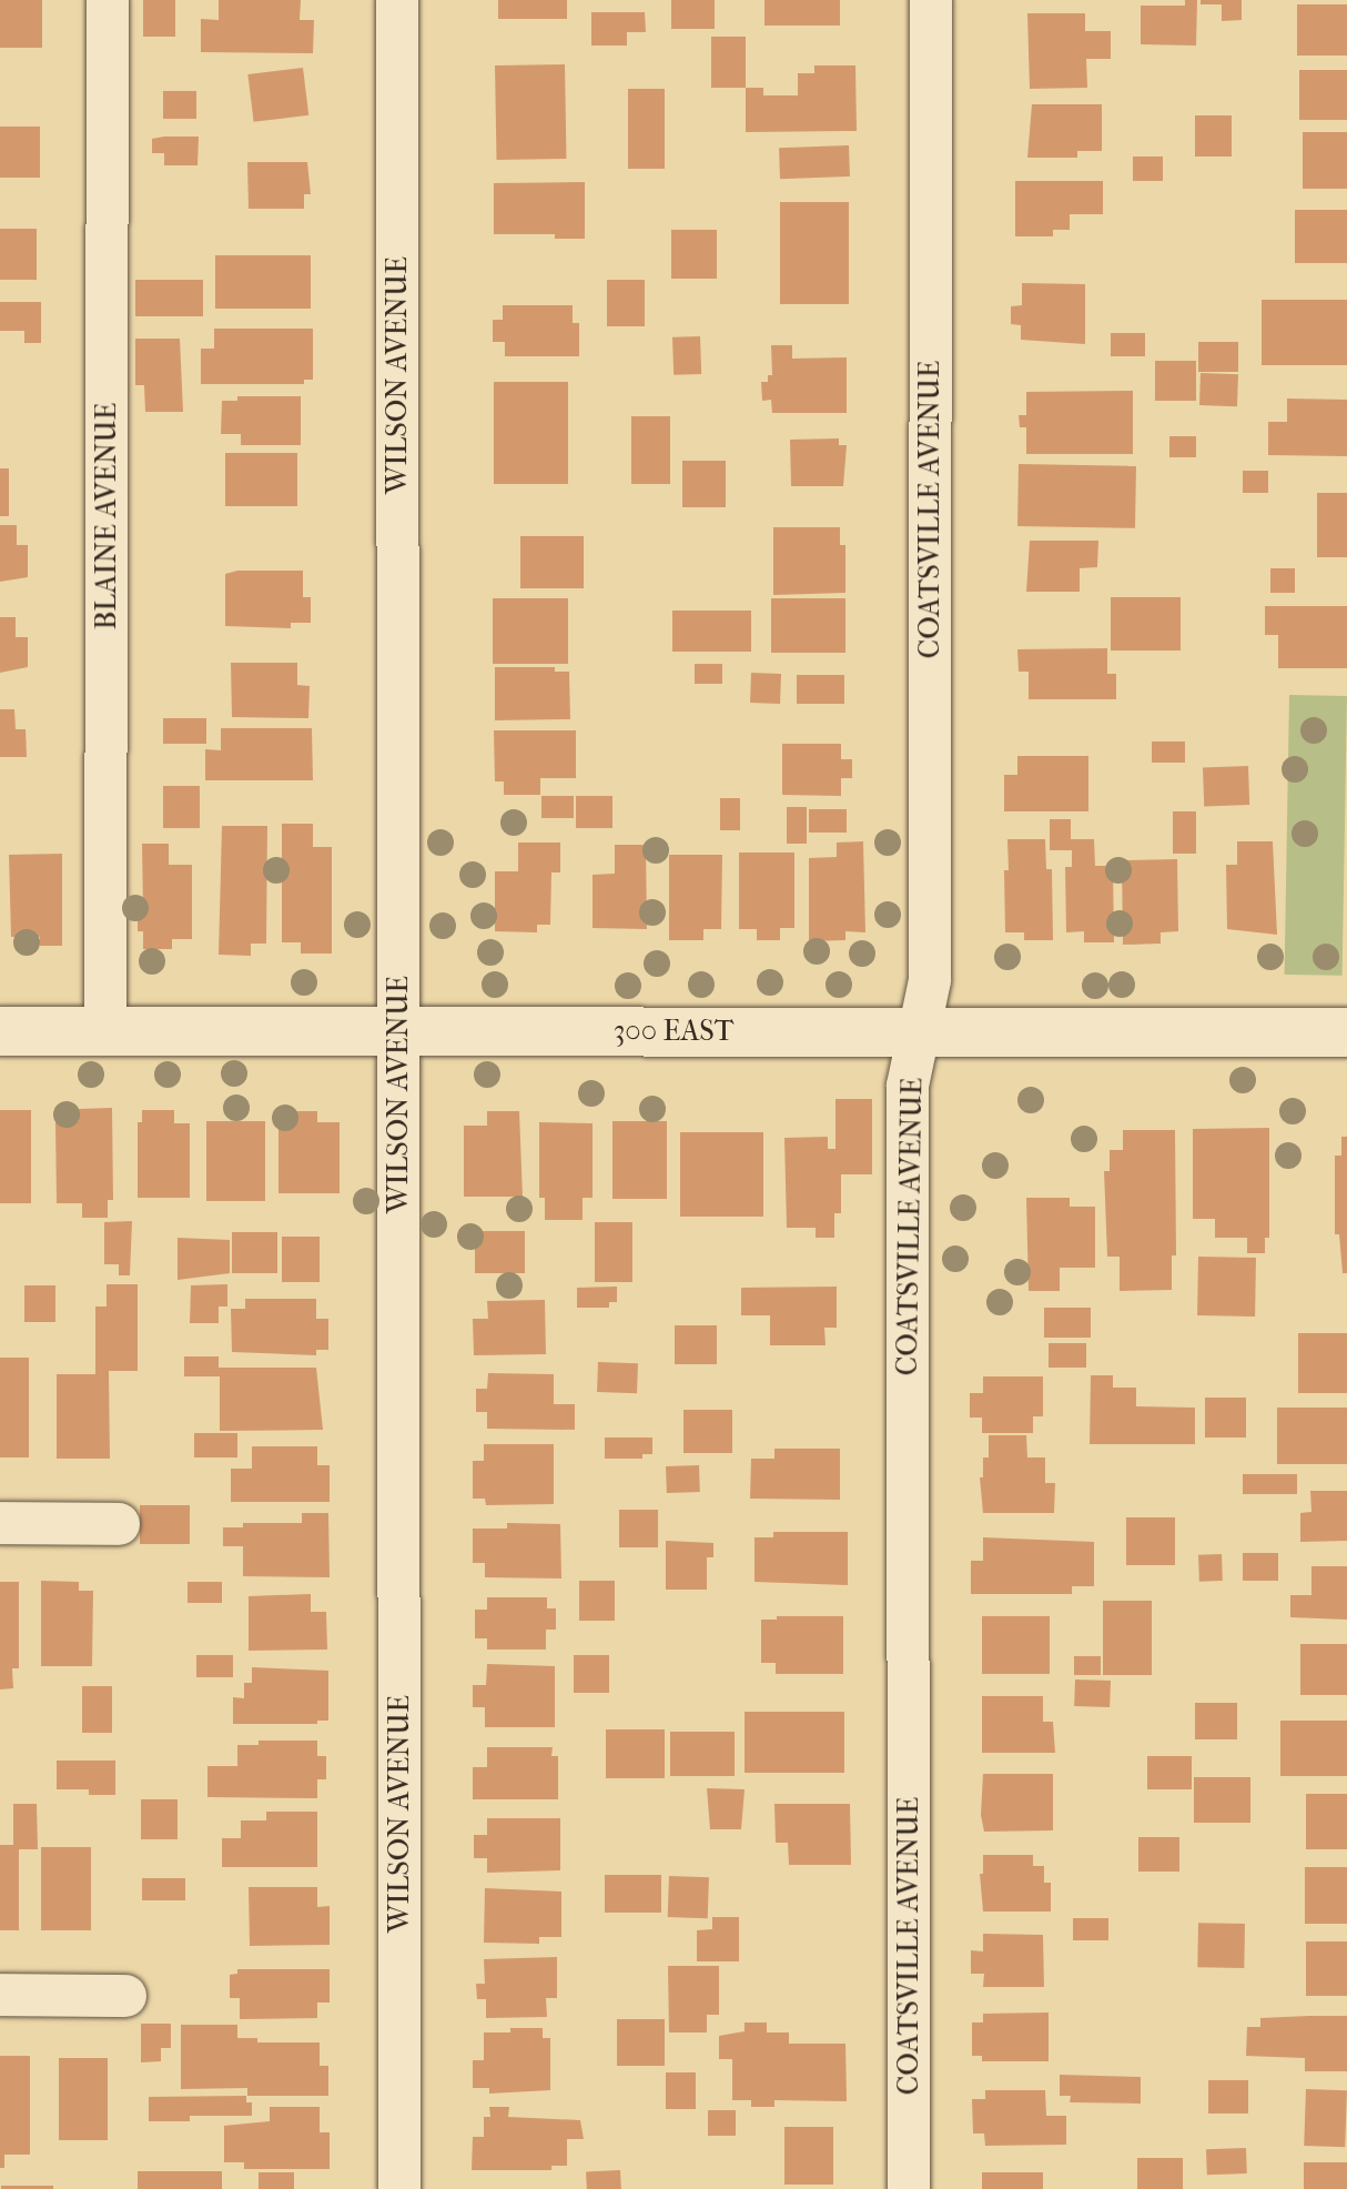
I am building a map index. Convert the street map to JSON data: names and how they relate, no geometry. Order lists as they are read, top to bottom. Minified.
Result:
{"streets":{"street":["WILSON AVENUE","COATSVILLE AVENUE","BLAINE AVENUE","300 EAST"]},"crossings":[["WILSON AVENUE","300 EAST"],["COATSVILLE AVENUE","300 EAST"],["BLAINE AVENUE","300 EAST"]]}
